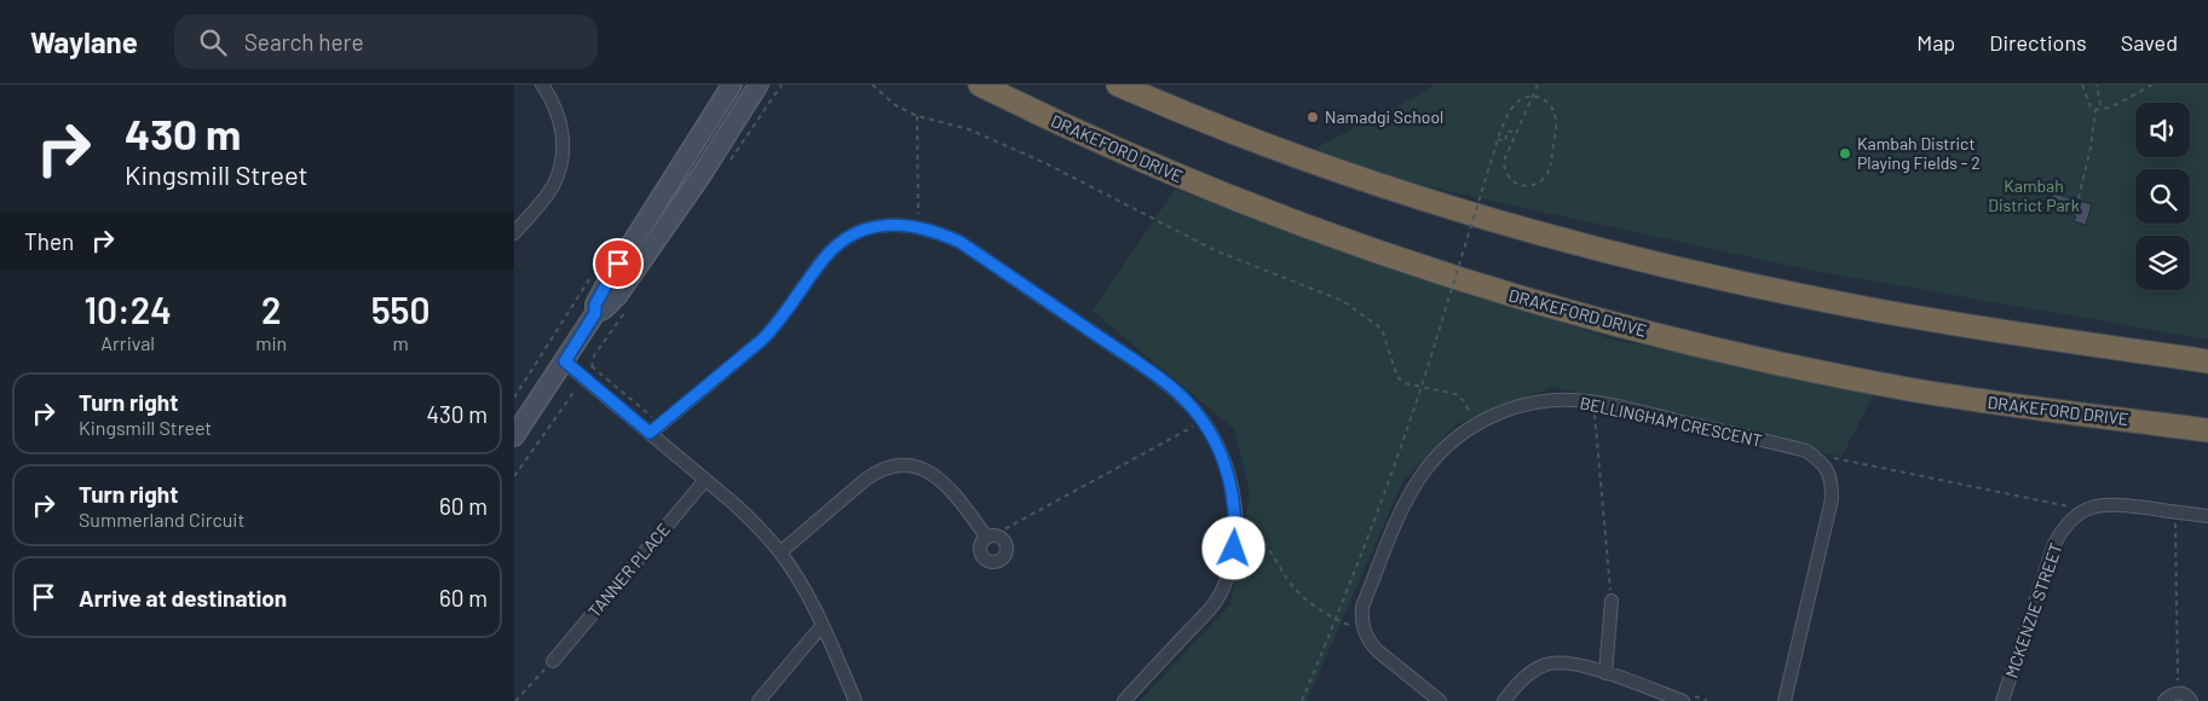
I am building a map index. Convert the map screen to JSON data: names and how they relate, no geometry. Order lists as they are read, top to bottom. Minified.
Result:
{"streets":{"highway":["DRAKEFORD DRIVE"],"street":["BELLINGHAM CRESCENT","TANNER PLACE","MCKENZIE STREET"]},"parks":["Kambah District Park"],"places":["Namadgi School","Kambah District Playing Fields - 2"],"page":{"header":"Waylane","search":"Search here","nav":["Map","Directions","Saved"],"turn":["430 m","Kingsmill Street"],"then":"Then","eta":["10:24","Arrival","2","min","550","m"],"list":[{"name":"Turn right","note":"Kingsmill Street","value":"430 m"},{"name":"Turn right","note":"Summerland Circuit","value":"60 m"},{"name":"Arrive at destination","value":"60 m"}]}}
